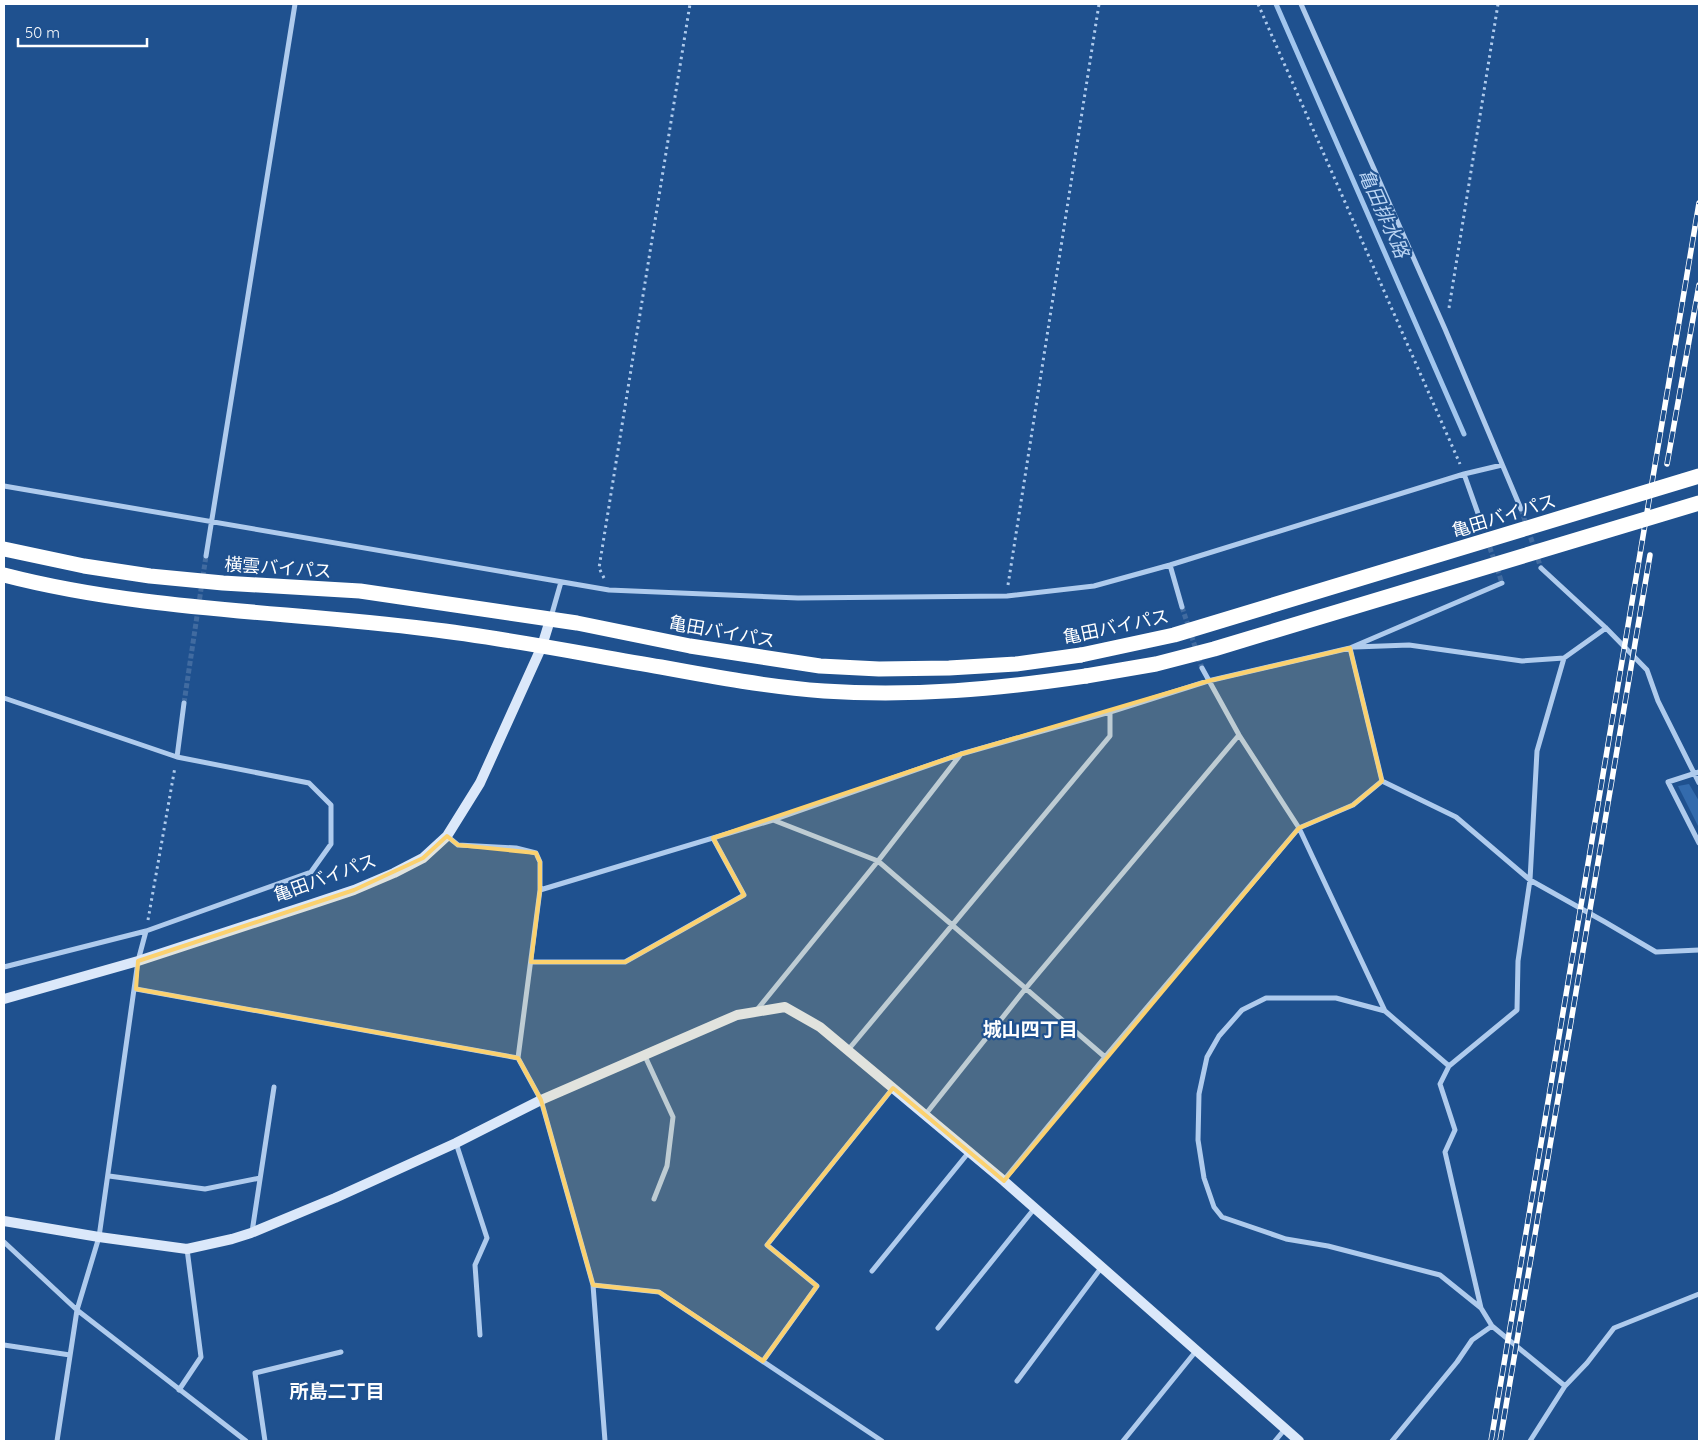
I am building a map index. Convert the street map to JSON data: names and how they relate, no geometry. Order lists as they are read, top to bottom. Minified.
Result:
{"streets":{"highway":["亀田バイパス","横雲バイパス"]},"crossings":[["亀田バイパス","横雲バイパス"]],"districts":["城山四丁目","所島二丁目"],"water":["亀田排水路"],"scale_bar":"50 m"}
